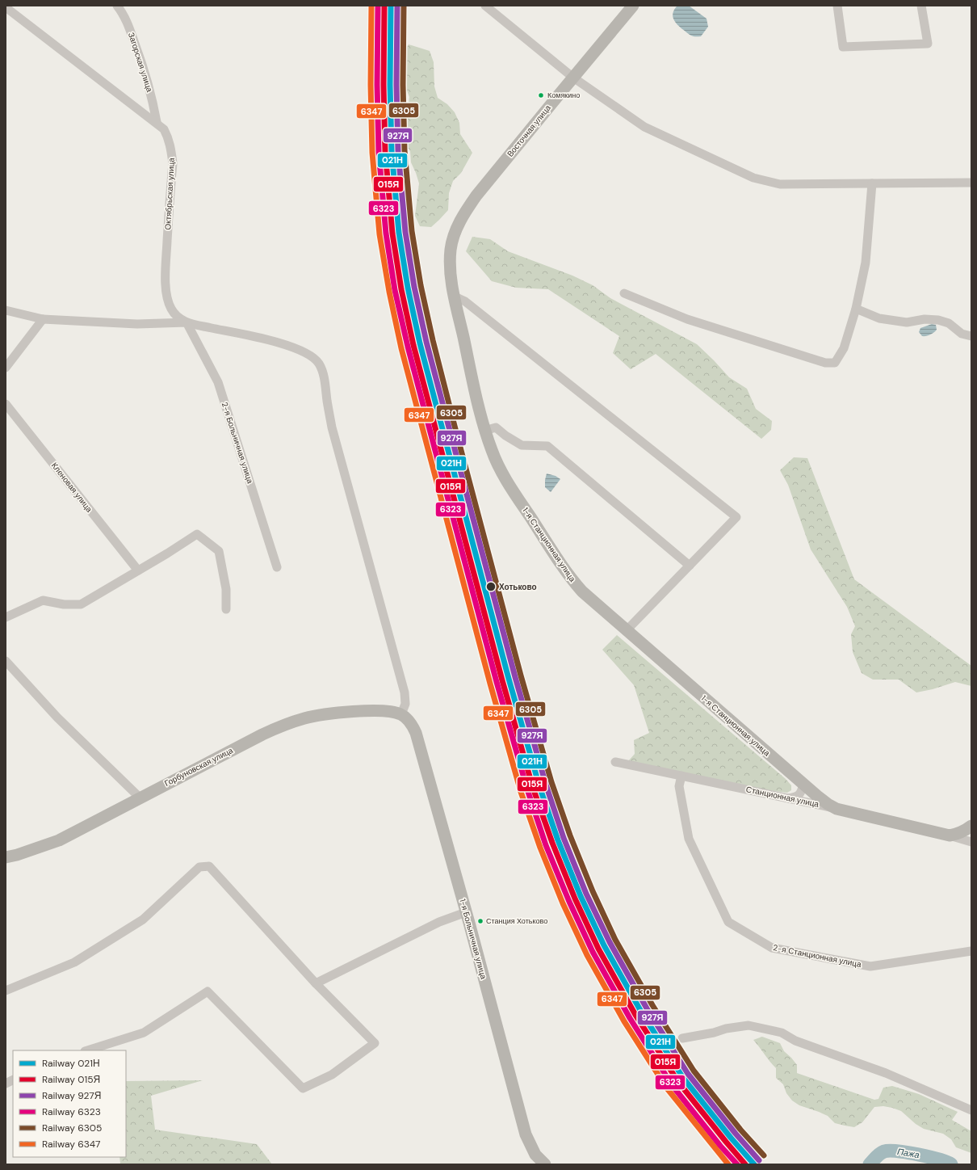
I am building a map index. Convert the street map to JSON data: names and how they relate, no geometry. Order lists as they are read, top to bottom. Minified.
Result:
{"streets":{"main road":["Восточная улица","1-я Станционная улица","Горбуновская улица","Станционная улица","1-я Больничная улица"],"street":["Загорская улица","Октябрьская улица","2-я Больничная улица","Кленовая улица","2-я Станционная улица"]},"crossings":[["Загорская улица","Октябрьская улица"],["Восточная улица","1-я Станционная улица"],["Октябрьская улица","2-я Больничная улица"],["Октябрьская улица","Горбуновская улица"],["Октябрьская улица","1-я Больничная улица"],["1-я Станционная улица","Станционная улица"],["Горбуновская улица","1-я Больничная улица"],["Станционная улица","2-я Станционная улица"]],"water":["Пажа"],"places":["Комякино","Хотьково","Станция Хотьково"],"lines":["rail line 021Н","rail line 015Я","rail line 927Я","rail line 6323","rail line 6305","rail line 6347"],"legend":["Railway 021Н","Railway 015Я","Railway 927Я","Railway 6323","Railway 6305","Railway 6347"]}
